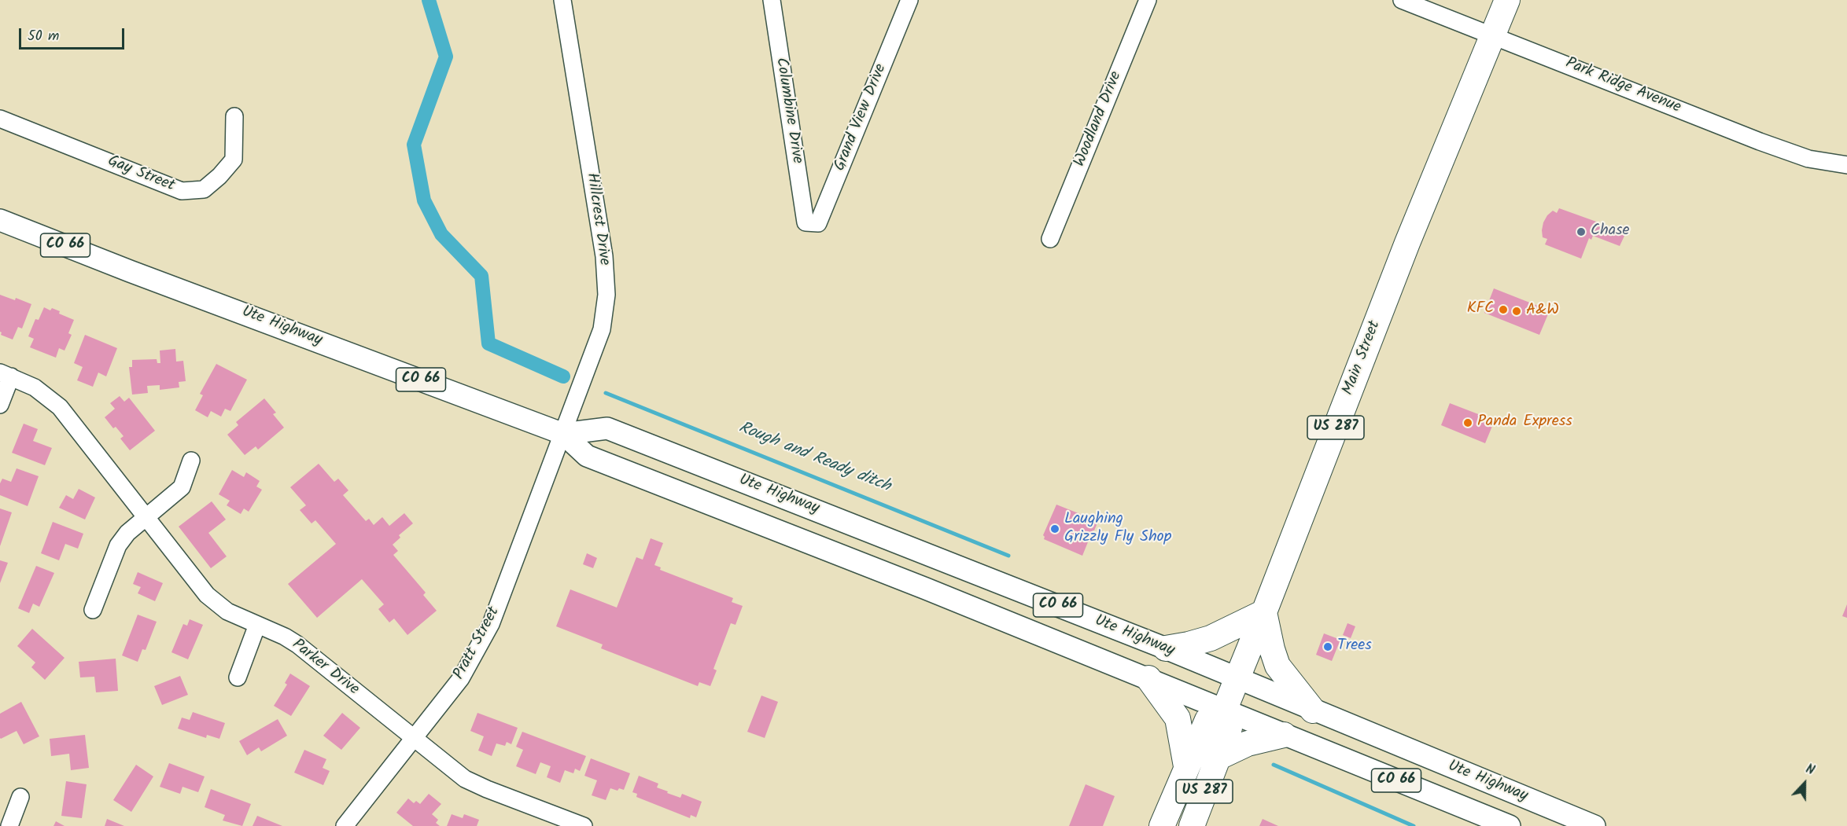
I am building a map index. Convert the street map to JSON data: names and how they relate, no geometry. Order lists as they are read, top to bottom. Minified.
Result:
{"streets":{"highway":["Main Street","US 287"],"main road":["CO 66","Ute Highway"],"street":["Park Ridge Avenue","Columbine Drive","Grand View Drive","Woodland Drive","Gay Street","Hillcrest Drive","Pratt Street","Parker Drive"]},"crossings":[["Park Ridge Avenue","Main Street"],["Park Ridge Avenue","US 287"],["Columbine Drive","Grand View Drive"],["Hillcrest Drive","Ute Highway"],["Hillcrest Drive","Pratt Street"],["Ute Highway","Main Street"],["Ute Highway","US 287"],["Ute Highway","Pratt Street"],["Main Street","US 287"],["Pratt Street","Parker Drive"]],"water":["Rough and Ready ditch"],"places":["Chase","KFC","A&W","Panda Express","Laughing Grizzly Fly Shop","Trees"],"scale_bar":"50 m","north":"top"}
